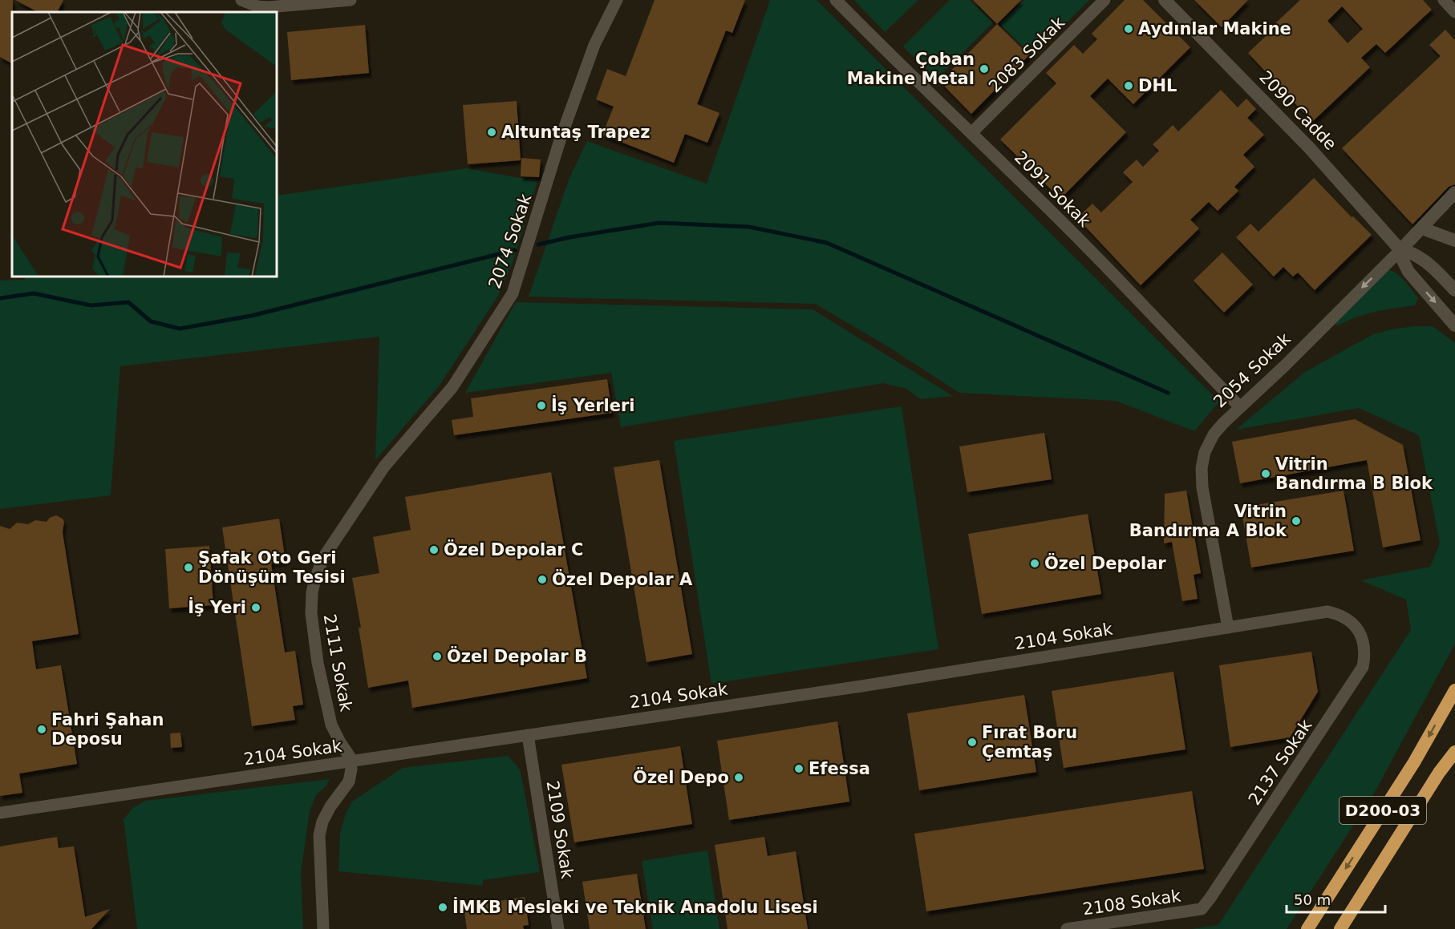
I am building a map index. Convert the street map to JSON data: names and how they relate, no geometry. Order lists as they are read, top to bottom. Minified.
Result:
{"streets":{"highway":["D200-03"],"street":["2083 Sokak","2090 Cadde","2091 Sokak","2074 Sokak","2054 Sokak","2104 Sokak","2111 Sokak","2137 Sokak","2109 Sokak","2108 Sokak"]},"crossings":[["2083 Sokak","2091 Sokak"],["2090 Cadde","2054 Sokak"],["2091 Sokak","2054 Sokak"],["2074 Sokak","2111 Sokak"],["2054 Sokak","2104 Sokak"],["2104 Sokak","2111 Sokak"],["2104 Sokak","2137 Sokak"],["2104 Sokak","2109 Sokak"],["2137 Sokak","2108 Sokak"]],"one_way":["2054 Sokak"],"places":["Aydınlar Makine","Çoban Makine Metal","DHL","Altuntaş Trapez","İş Yerleri","Vitrin Bandırma B Blok","Vitrin Bandırma A Blok","Özel Depolar C","Özel Depolar","Şafak Oto Geri Dönüşüm Tesisi","Özel Depolar A","İş Yeri","Özel Depolar B","Fahri Şahan Deposu","Fırat Boru Çemtaş","Efessa","Özel Depo","İMKB Mesleki ve Teknik Anadolu Lisesi"],"scale_bar":"50 m"}
